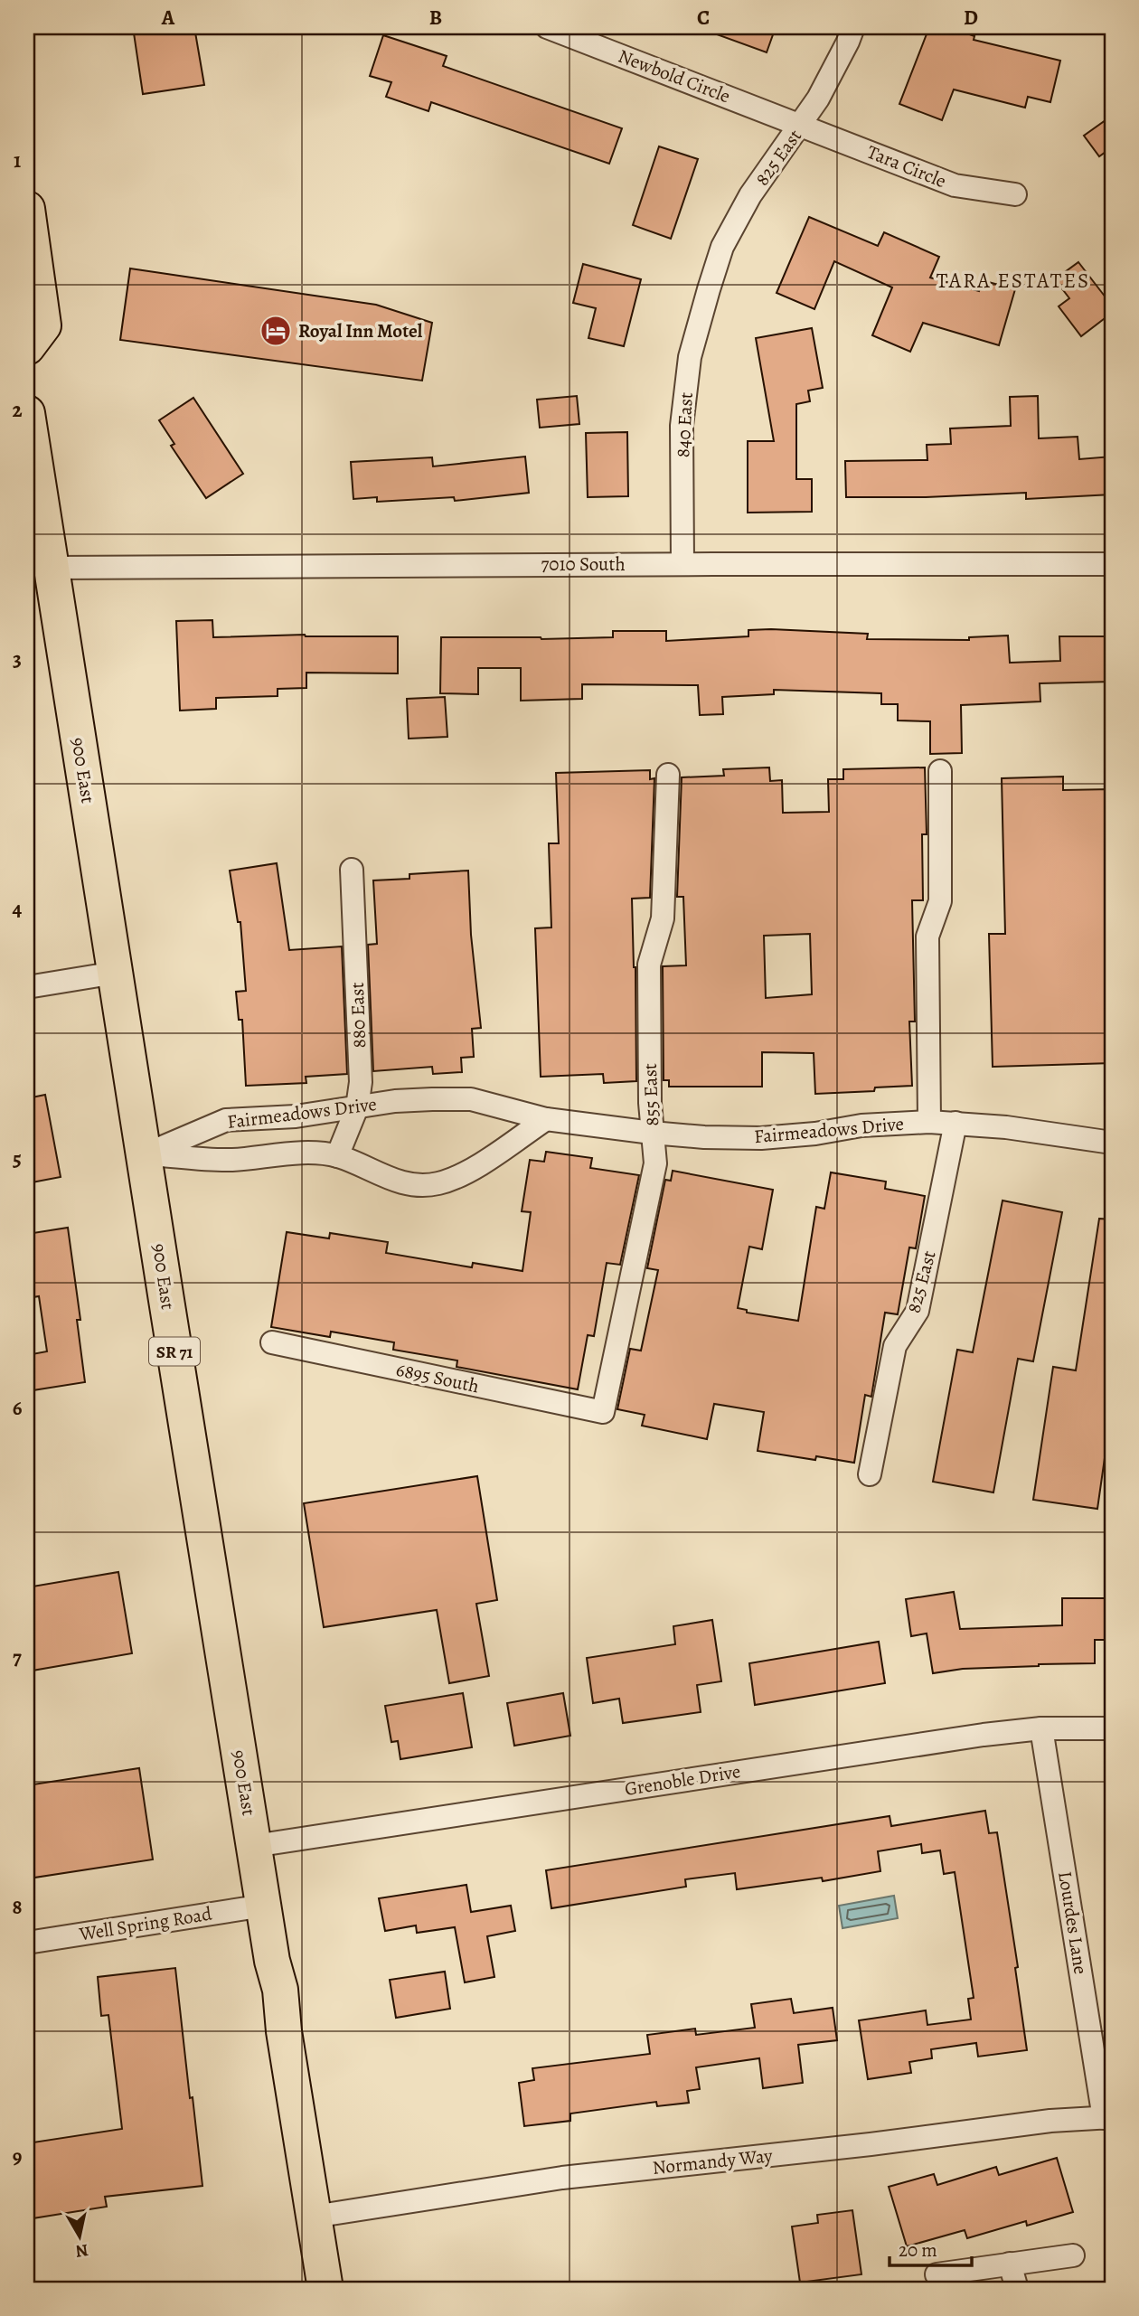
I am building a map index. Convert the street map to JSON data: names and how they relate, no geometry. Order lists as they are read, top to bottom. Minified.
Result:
{"streets":{"main road":["900 East","SR 71"],"street":["Newbold Circle","825 East","Tara Circle","840 East","7010 South","880 East","855 East","Fairmeadows Drive","6895 South","Grenoble Drive","Lourdes Lane","Well Spring Road","Normandy Way"]},"crossings":[["Newbold Circle","825 East"],["Newbold Circle","Tara Circle"],["825 East","Tara Circle"],["825 East","840 East"],["825 East","Fairmeadows Drive"],["840 East","7010 South"],["7010 South","900 East"],["900 East","Fairmeadows Drive"],["900 East","Grenoble Drive"],["900 East","Well Spring Road"],["900 East","Normandy Way"],["880 East","Fairmeadows Drive"],["855 East","Fairmeadows Drive"],["855 East","6895 South"],["Grenoble Drive","Lourdes Lane"],["Lourdes Lane","Normandy Way"]],"districts":["TARA ESTATES"],"places":{"hotel":["Royal Inn Motel"]},"scale_bar":"20 m","north":"bottom","grid":{"columns":["A","B","C","D"],"rows":["1","2","3","4","5","6","7","8","9"]}}
